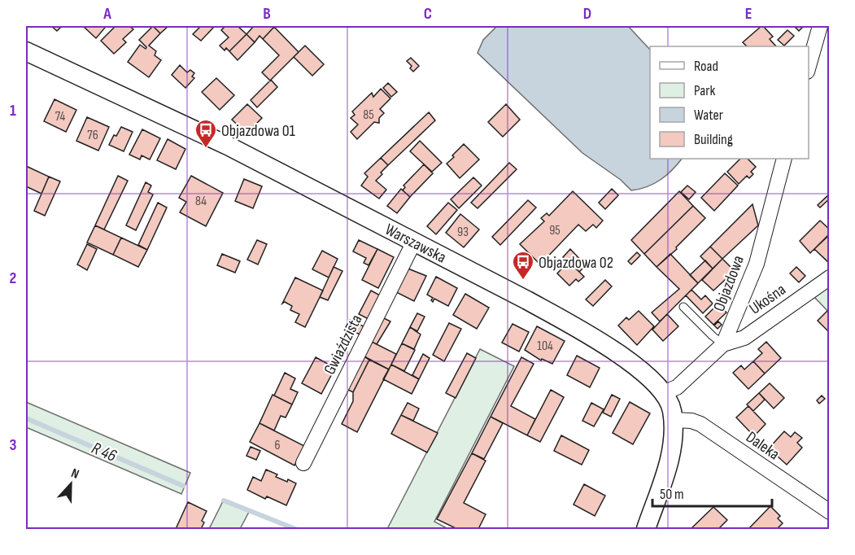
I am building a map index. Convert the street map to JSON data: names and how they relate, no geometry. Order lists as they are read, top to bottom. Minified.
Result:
{"streets":{"street":["Warszawska","Objazdowa","Ukośna","Gwiaździsta","Daleka"]},"crossings":[["Warszawska","Objazdowa"],["Warszawska","Gwiaździsta"],["Warszawska","Daleka"],["Objazdowa","Ukośna"]],"water":["R 46"],"places":{"bus stop":["Objazdowa 01","Objazdowa 02"]},"house_numbers":["85","74","76","84","95","93","104","6"],"legend":["Road","Park","Water","Building"],"scale_bar":"50 m","north":"top","grid":{"columns":["A","B","C","D","E"],"rows":["1","2","3"]}}
